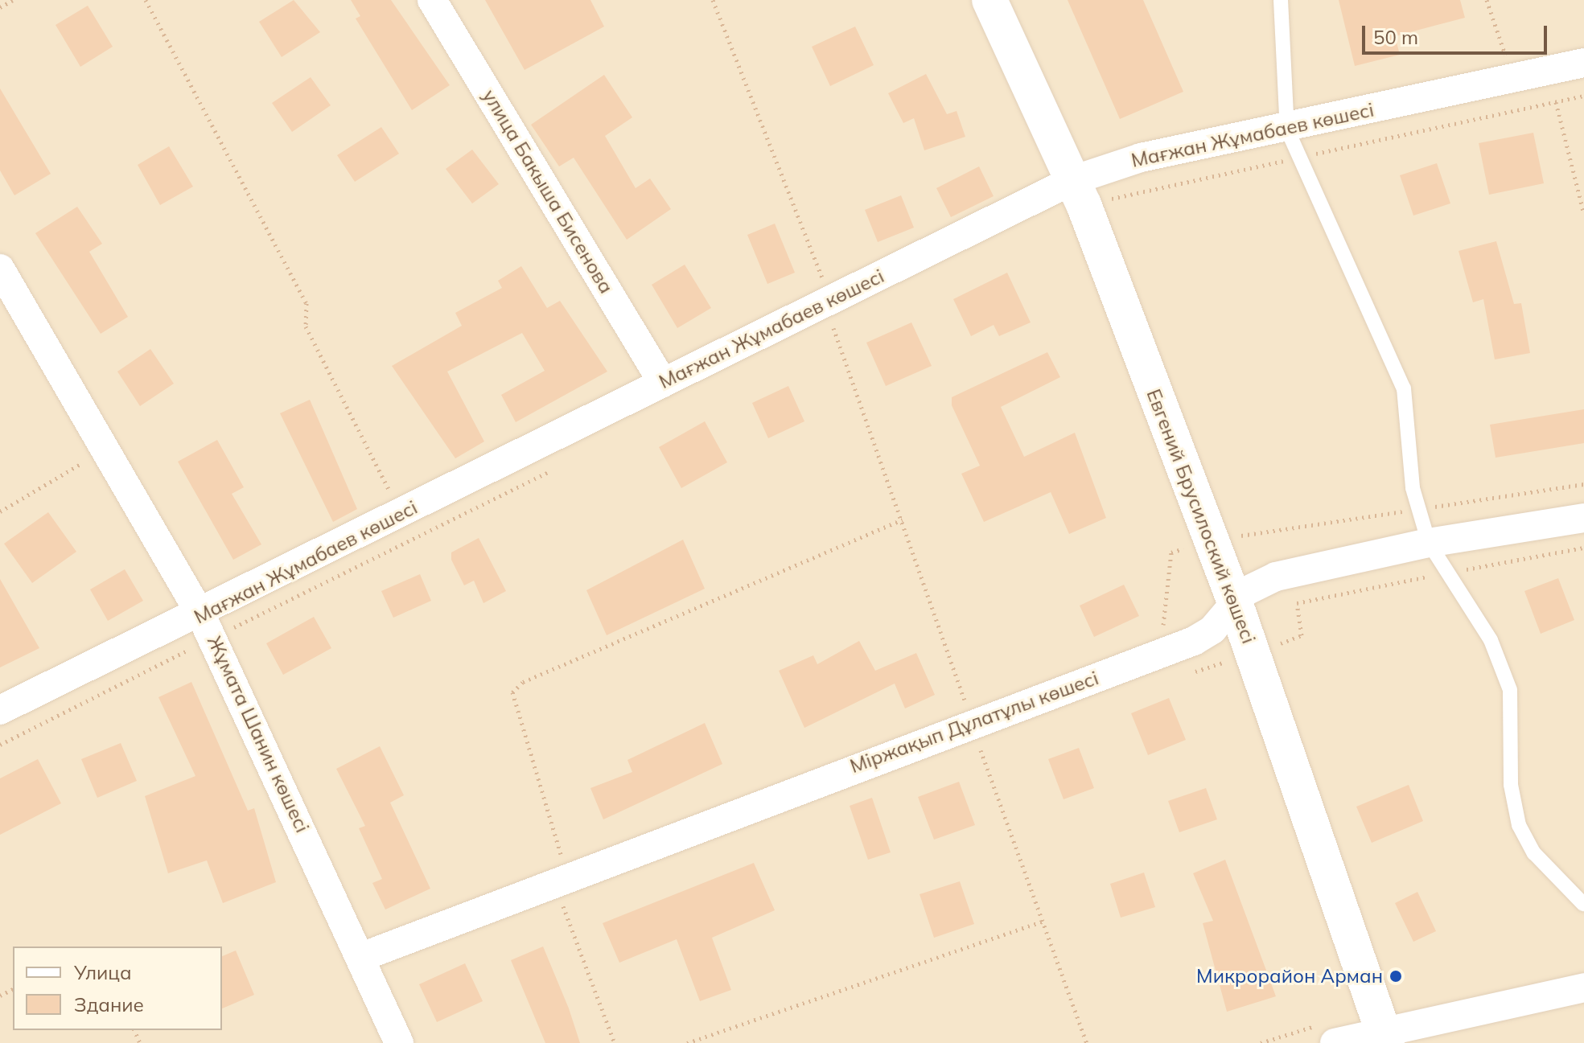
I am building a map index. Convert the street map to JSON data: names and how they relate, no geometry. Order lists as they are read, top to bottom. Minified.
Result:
{"streets":{"main road":["Евгений Брусилоский көшесі"],"street":["Мағжан Жұмабаев көшесі","улица Бакыша Бисенова","Міржақып Дұлатұлы көшесі","Жұмата Шанин көшесі"]},"crossings":[["Мағжан Жұмабаев көшесі","улица Бакыша Бисенова"],["Мағжан Жұмабаев көшесі","Евгений Брусилоский көшесі"],["Мағжан Жұмабаев көшесі","Жұмата Шанин көшесі"],["Евгений Брусилоский көшесі","Міржақып Дұлатұлы көшесі"],["Міржақып Дұлатұлы көшесі","Жұмата Шанин көшесі"]],"places":["Микрорайон Арман"],"legend":["Улица","Здание"],"scale_bar":"50 m"}
